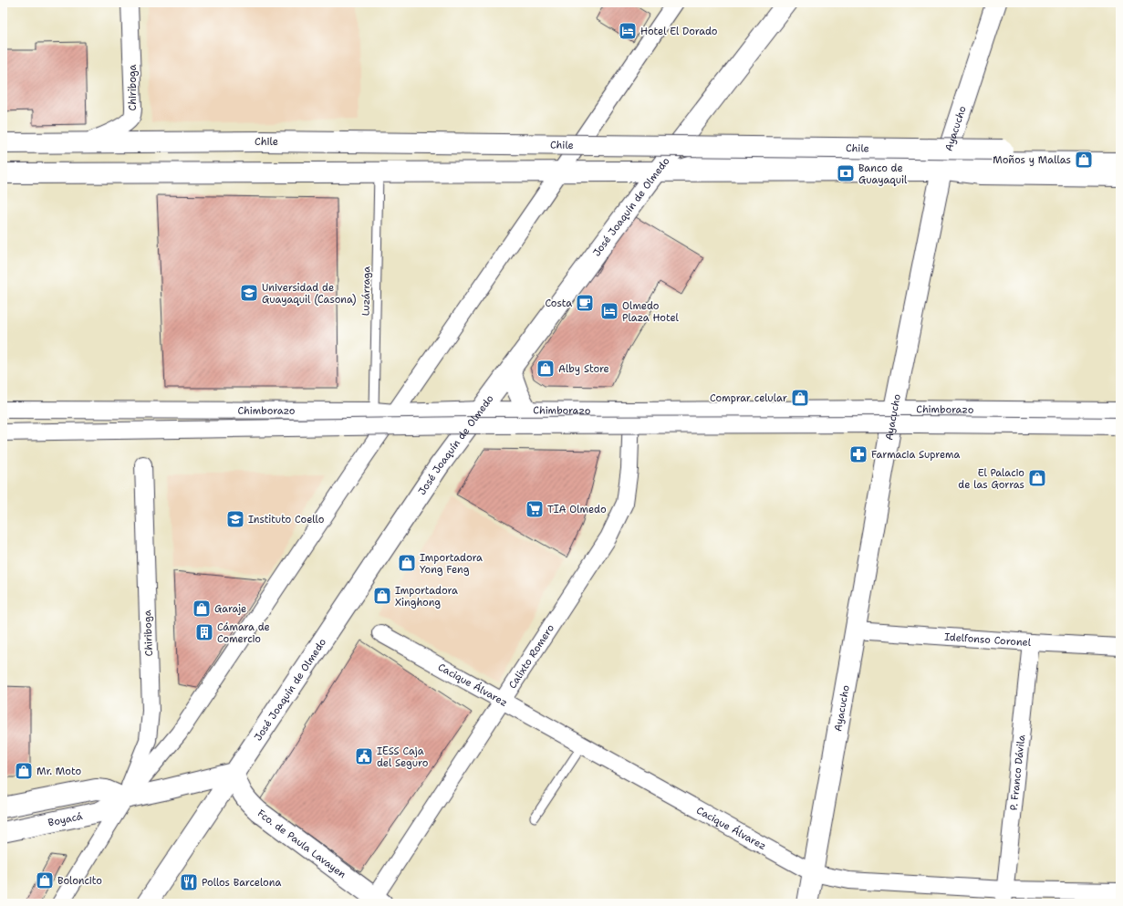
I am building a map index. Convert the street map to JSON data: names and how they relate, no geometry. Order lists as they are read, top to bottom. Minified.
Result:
{"streets":{"main road":["Ayacucho","Chile","José Joaquín de Olmedo","Boyacá","Fco. de Paula Lavayen"],"street":["Chiriboga","Chimborazo","Idelfonso Coronel","Calixto Romero","Cacique Álvarez","P. Franco Dávila"],"lane":["Luzárraga"]},"crossings":[["Chiriboga","Chile"],["Chiriboga","Boyacá"],["Ayacucho","Chimborazo"],["Ayacucho","Idelfonso Coronel"],["Ayacucho","Cacique Álvarez"],["José Joaquín de Olmedo","Chimborazo"],["José Joaquín de Olmedo","Boyacá"],["José Joaquín de Olmedo","Fco. de Paula Lavayen"],["Luzárraga","Chimborazo"],["Chimborazo","Calixto Romero"],["Idelfonso Coronel","P. Franco Dávila"],["Calixto Romero","Cacique Álvarez"],["Calixto Romero","Fco. de Paula Lavayen"],["Cacique Álvarez","P. Franco Dávila"],["Boyacá","Fco. de Paula Lavayen"]],"places":{"hotel":["Hotel El Dorado","Olmedo Plaza Hotel"],"shop":["Moños y Mallas","Alby Store","Comprar celular","El Palacio de las Gorras","Importadora Yong Feng","Importadora Xinghong","Garaje","Mr. Moto","Boloncito"],"bank":["Banco de Guayaquil"],"school or university":["Universidad de Guayaquil (Casona)","Instituto Coello"],"cafe":["Costa"],"pharmacy":["Farmacia Suprema"],"supermarket":["TIA Olmedo"],"building":["Cámara de Comercio"],"public building":["IESS Caja del Seguro"],"restaurant":["Pollos Barcelona"]}}
